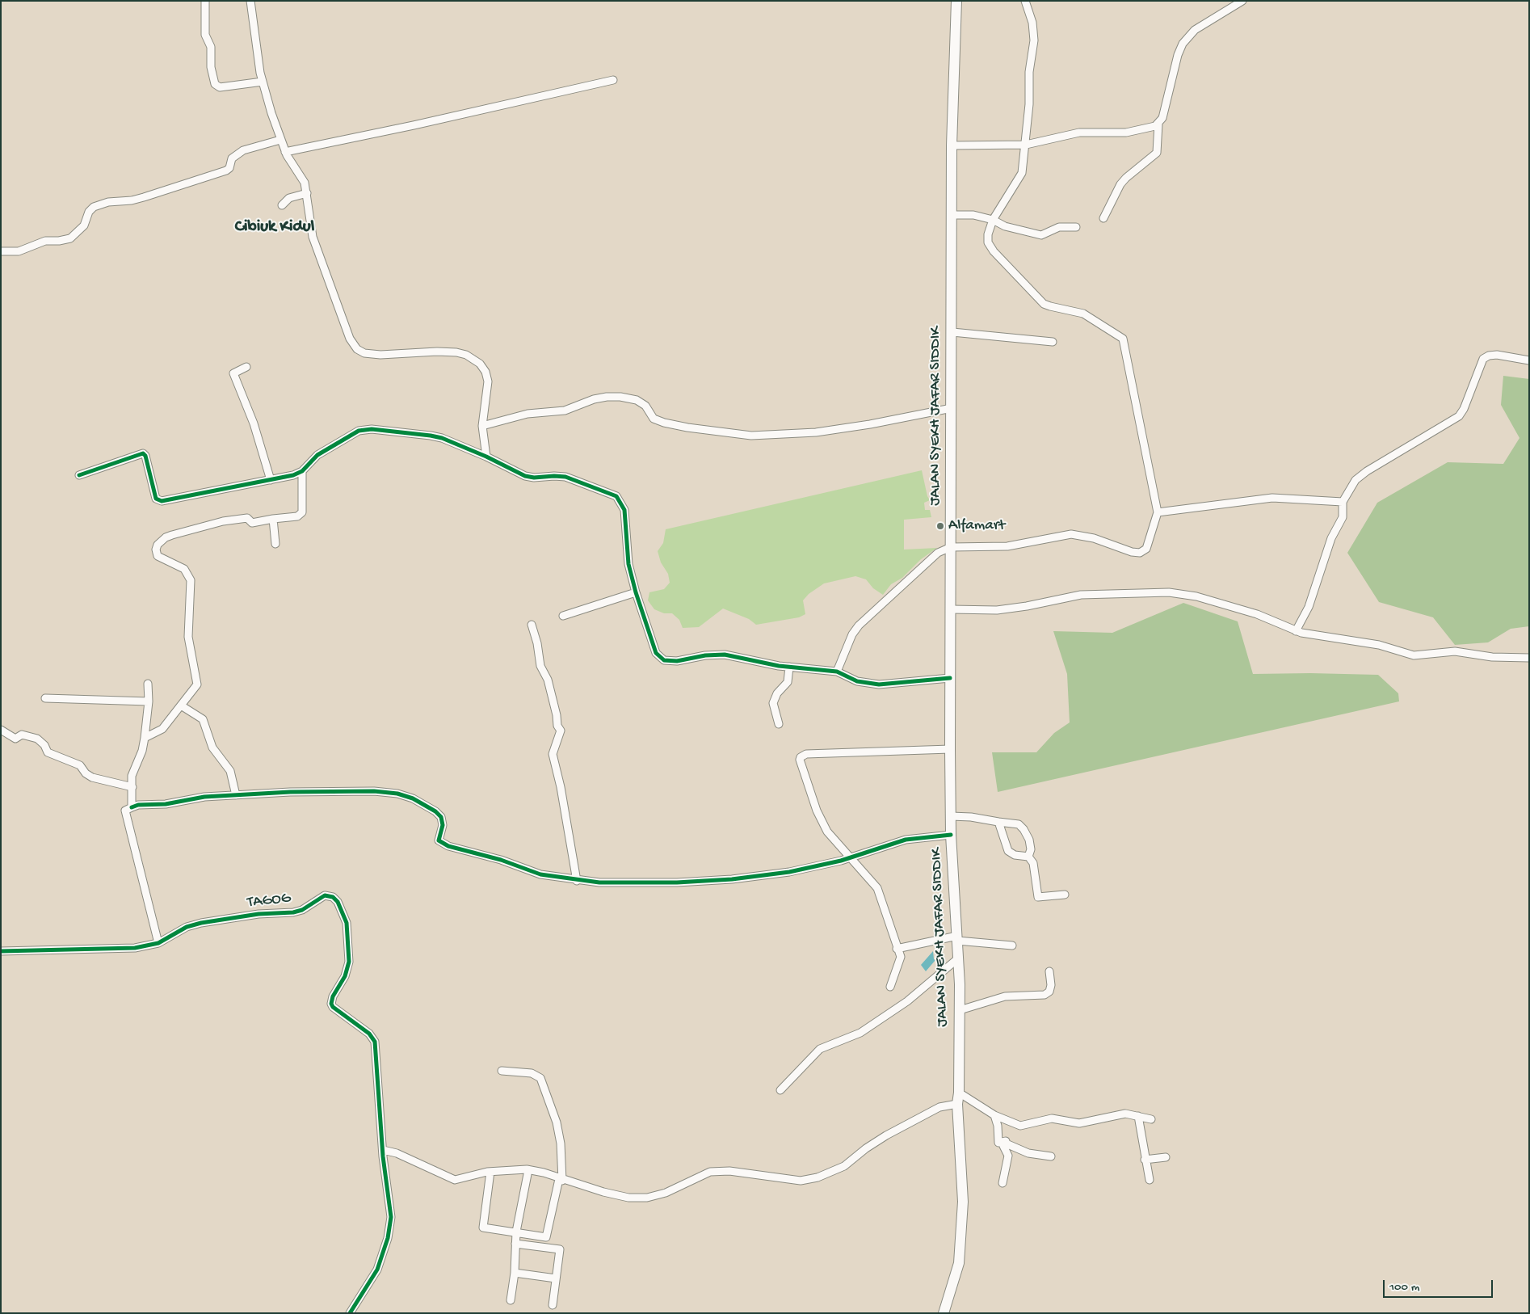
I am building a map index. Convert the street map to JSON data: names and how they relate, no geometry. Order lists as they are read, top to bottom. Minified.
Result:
{"streets":{"main road":["JALAN SYEKH JAFAR SIDDIK"],"street":["TAGOG"]},"districts":["Cibiuk Kidul"],"places":["Alfamart"],"scale_bar":"100 m"}
